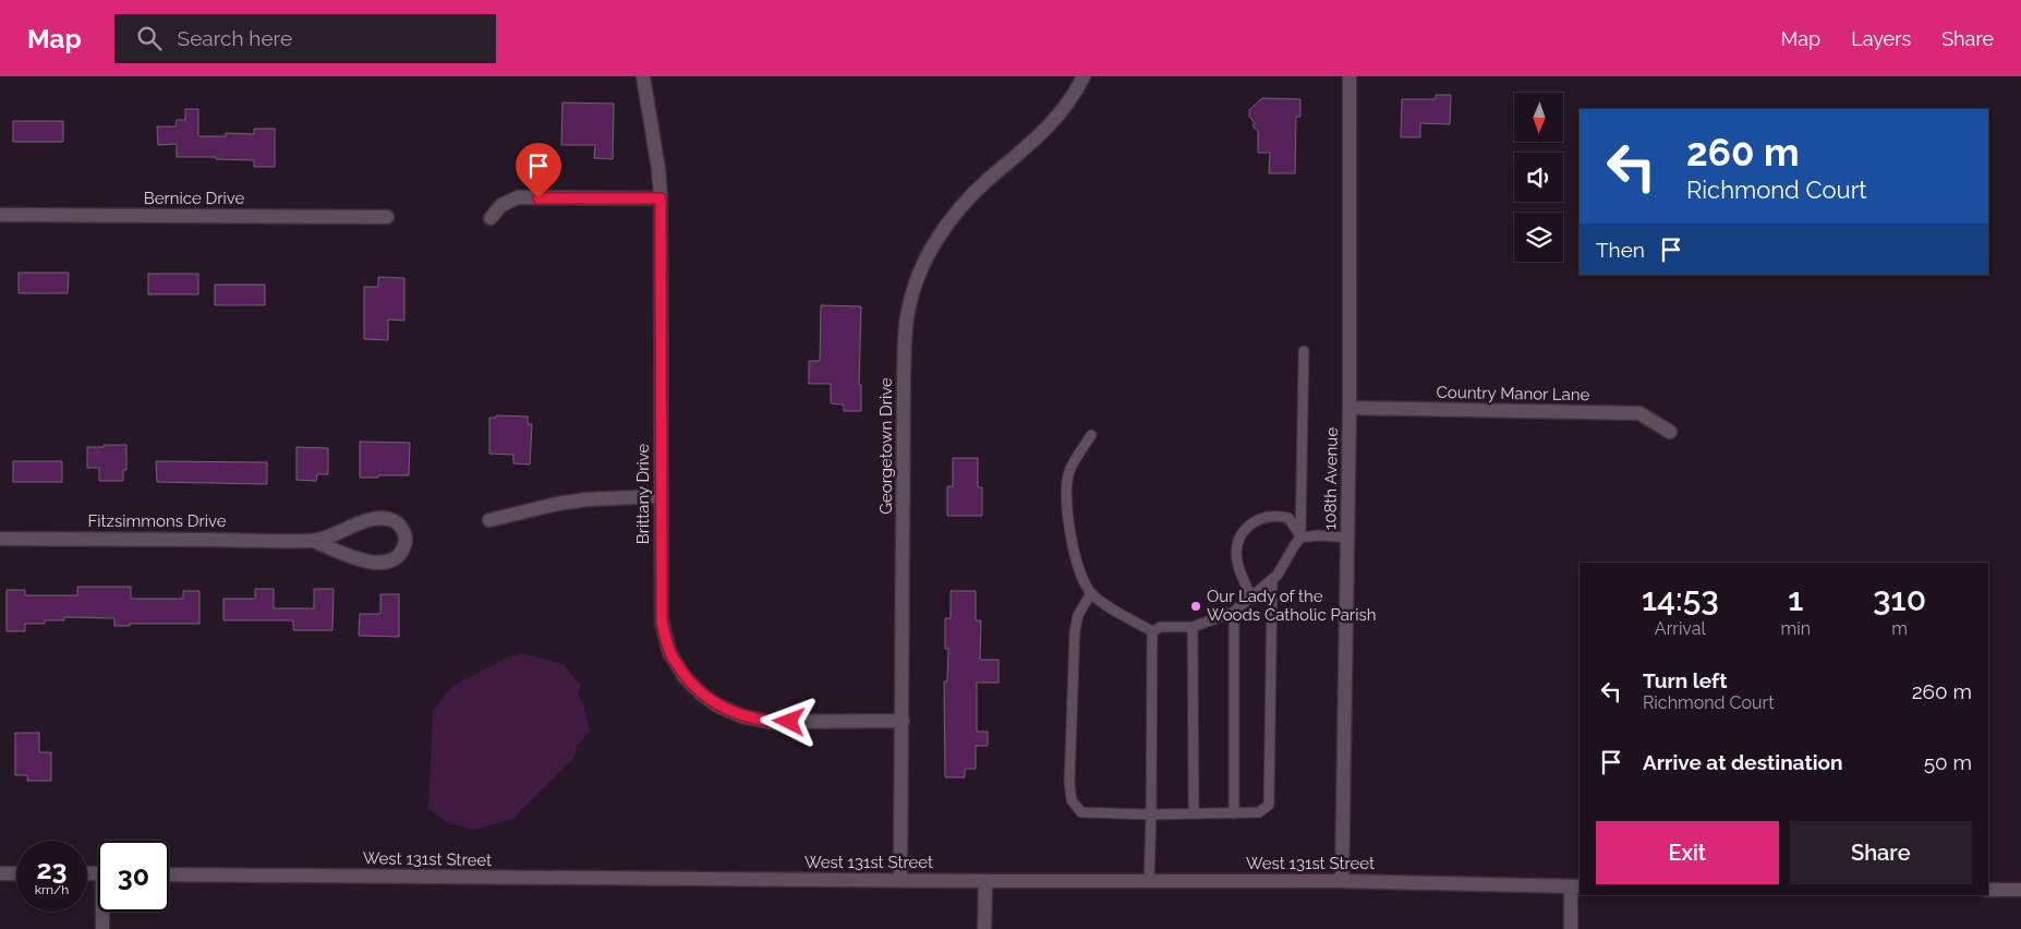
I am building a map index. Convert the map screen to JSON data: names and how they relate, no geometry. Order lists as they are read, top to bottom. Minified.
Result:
{"streets":{"street":["Bernice Drive","Country Manor Lane","Georgetown Drive","108th Avenue","Brittany Drive","Fitzsimmons Drive","West 131st Street"]},"crossings":[["Country Manor Lane","108th Avenue"],["Georgetown Drive","Brittany Drive"],["Georgetown Drive","West 131st Street"],["108th Avenue","West 131st Street"]],"places":["Our Lady of the Woods Catholic Parish"],"north":"bottom","page":{"header":"Map","search":"Search here","nav":["Map","Layers","Share"],"turn":["260 m","Richmond Court"],"then":"Then","eta":["14:53","Arrival","1","min","310","m"],"list":[{"name":"Turn left","note":"Richmond Court","value":"260 m"},{"name":"Arrive at destination","value":"50 m"}],"buttons":["Exit","Share"],"speed":"23 km/h","limit":"30"}}
